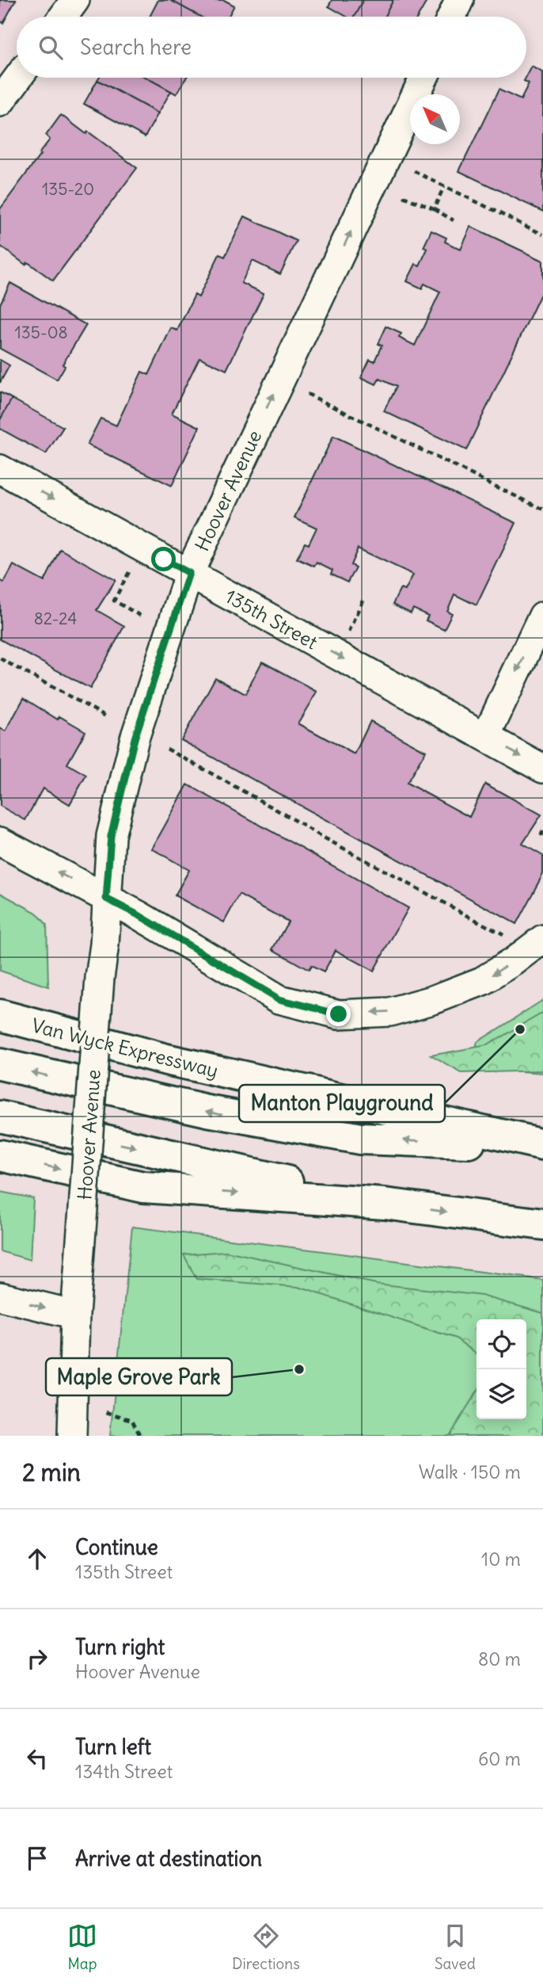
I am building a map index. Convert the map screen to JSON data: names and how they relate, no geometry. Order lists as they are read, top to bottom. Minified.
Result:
{"streets":{"highway":["Van Wyck Expressway"],"street":["Hoover Avenue","135th Street"]},"crossings":[["Hoover Avenue","135th Street"]],"one_way":["Hoover Avenue","135th Street"],"places":["Manton Playground","Maple Grove Park"],"house_numbers":["135-20","135-08","82-24"],"north":"top left","page":{"search":"Search here","heading":["2 min","Walk · 150 m"],"list":[["Continue","135th Street","10 m"],["Turn right","Hoover Avenue","80 m"],["Turn left","134th Street","60 m"],"Arrive at destination"],"nav":["Map","Directions","Saved"]}}
